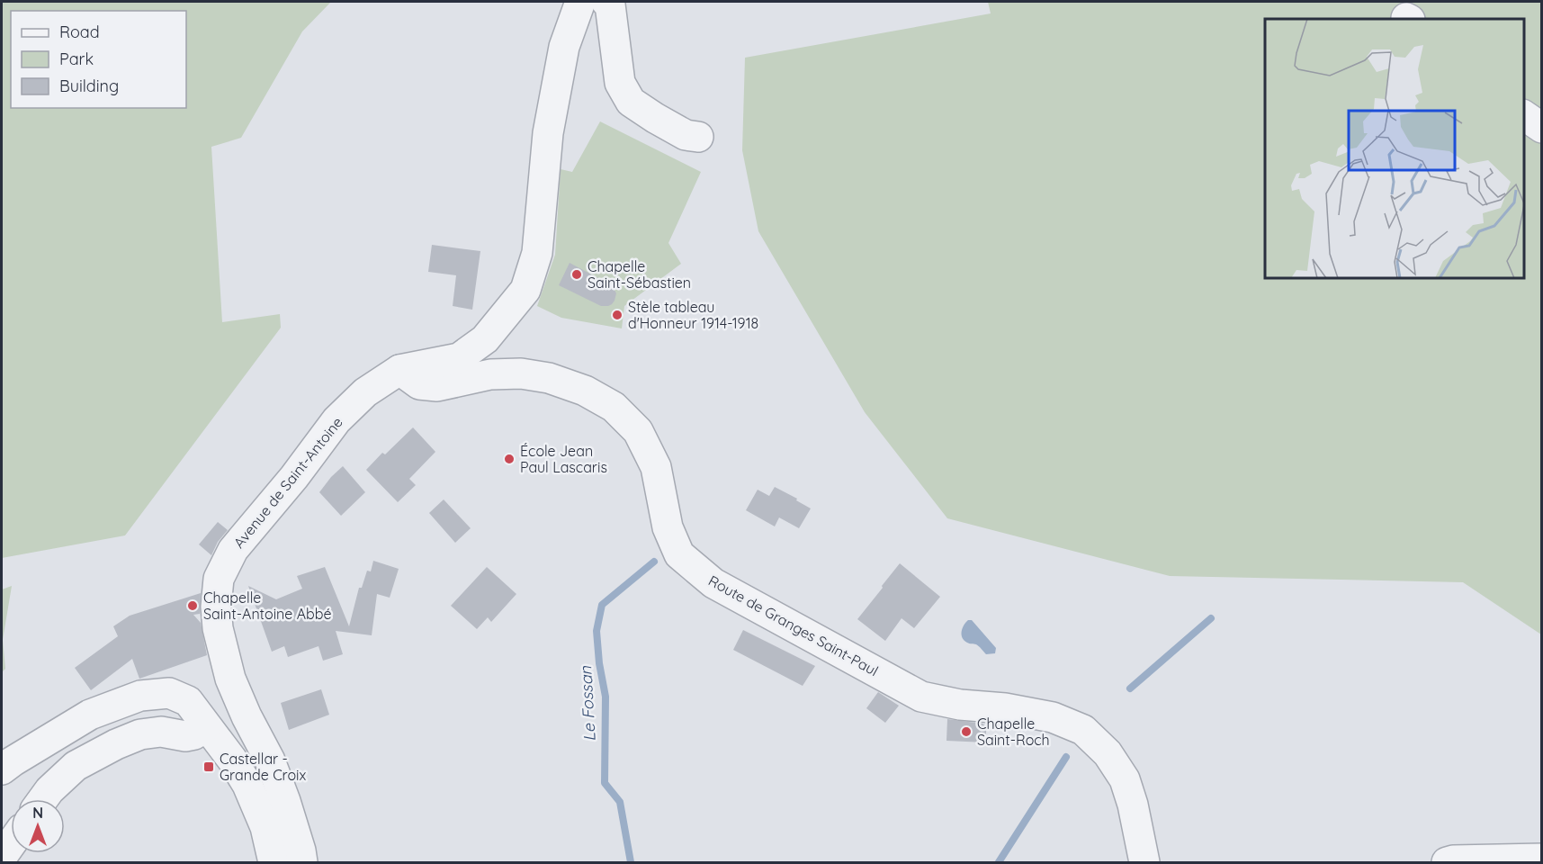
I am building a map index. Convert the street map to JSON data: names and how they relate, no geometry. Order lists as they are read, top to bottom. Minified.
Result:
{"streets":{"street":["Avenue de Saint-Antoine","Route de Granges Saint-Paul"]},"crossings":[["Avenue de Saint-Antoine","Route de Granges Saint-Paul"]],"water":["Le Fossan"],"places":{"other":["Chapelle Saint-Sébastien","Stèle tableau d'Honneur 1914-1918","École Jean Paul Lascaris","Chapelle Saint-Antoine Abbé","Chapelle Saint-Roch"],"transit":["Castellar - Grande Croix"]},"legend":["Road","Park","Building"],"north":"top"}
